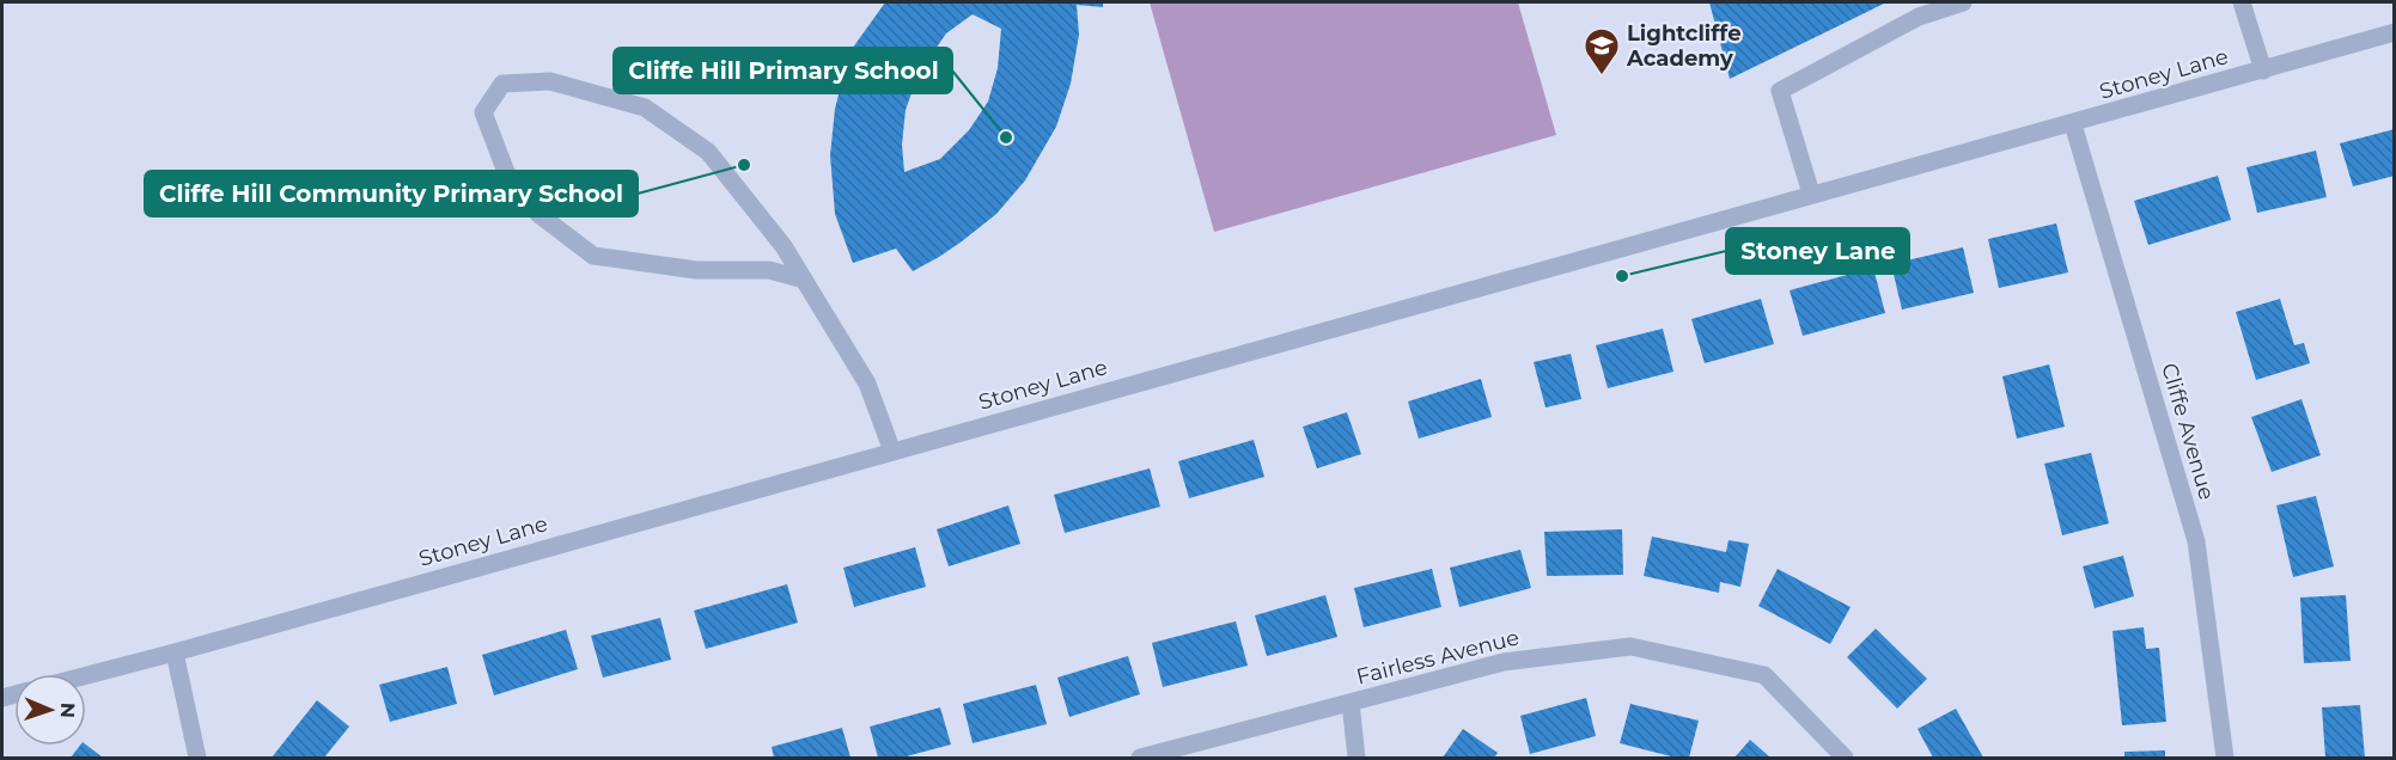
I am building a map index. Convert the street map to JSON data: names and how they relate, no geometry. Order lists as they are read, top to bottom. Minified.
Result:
{"streets":{"street":["Stoney Lane","Cliffe Avenue","Fairless Avenue"]},"crossings":[["Stoney Lane","Cliffe Avenue"]],"places":{"school or university":["Lightcliffe Academy"],"other":["Cliffe Hill Primary School","Cliffe Hill Community Primary School","Stoney Lane"]},"north":"right"}
